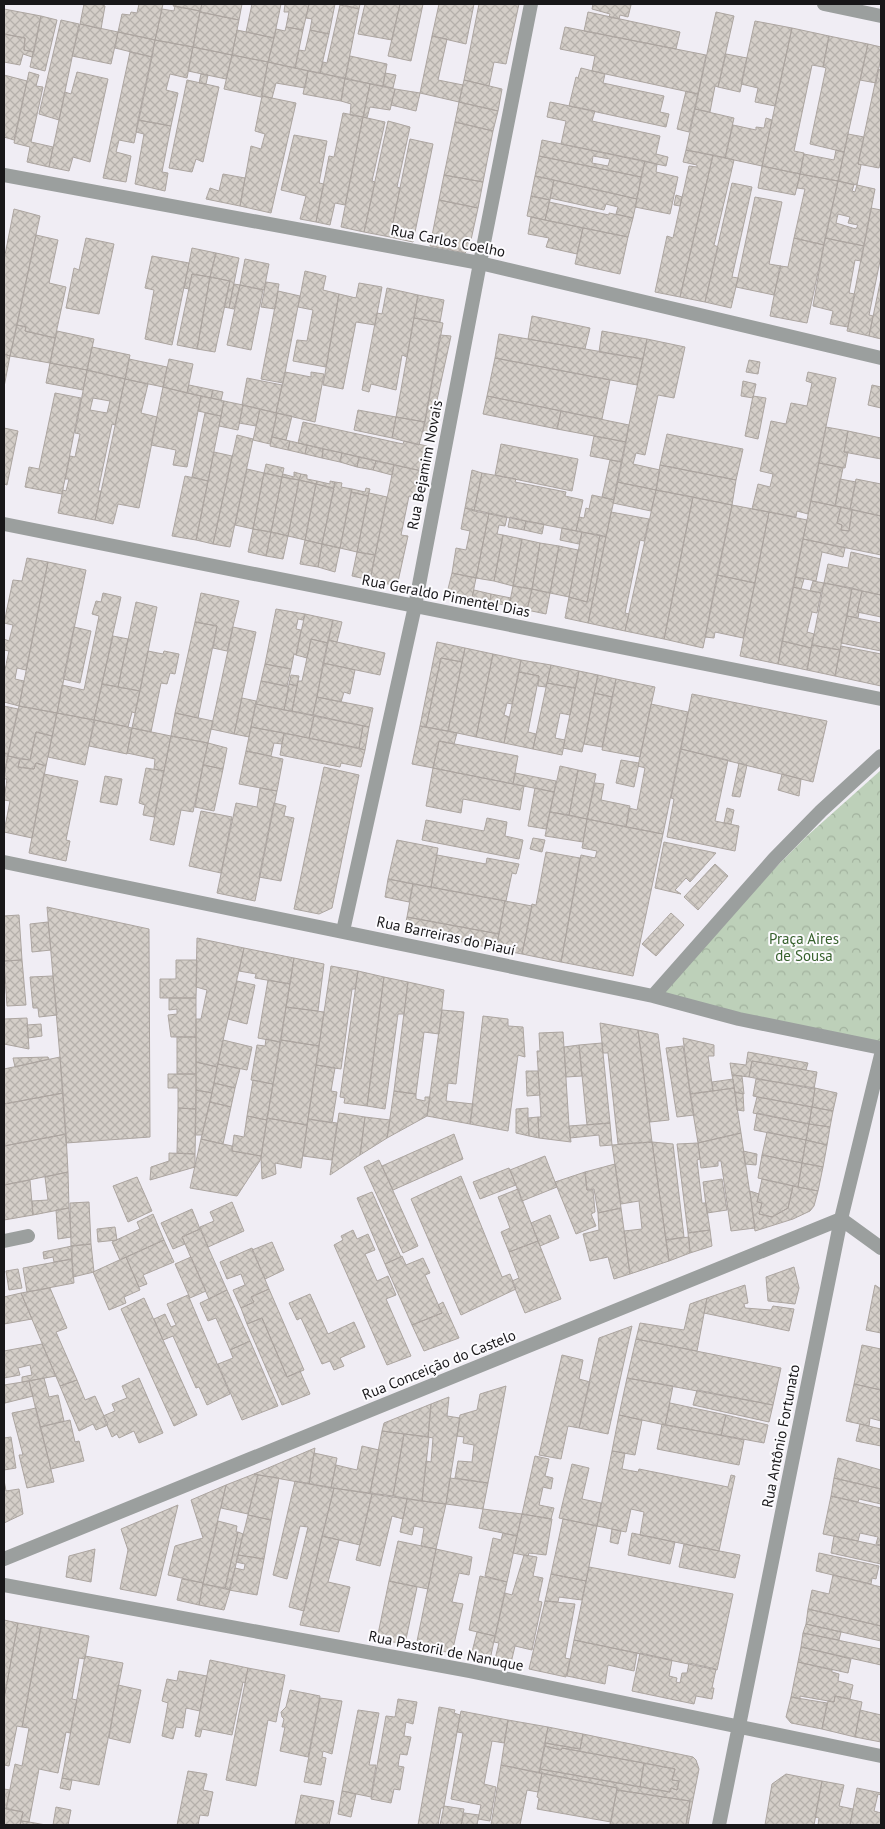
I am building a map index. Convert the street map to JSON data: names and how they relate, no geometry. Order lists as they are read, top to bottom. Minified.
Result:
{"streets":{"street":["Rua Carlos Coelho","Rua Bejamim Novais","Rua Geraldo Pimentel Dias","Rua Barreiras do Piauí","Rua Conceição do Castelo","Rua Antônio Fortunato","Rua Pastoril de Nanuque"]},"crossings":[["Rua Carlos Coelho","Rua Bejamim Novais"],["Rua Bejamim Novais","Rua Geraldo Pimentel Dias"],["Rua Bejamim Novais","Rua Barreiras do Piauí"],["Rua Conceição do Castelo","Rua Antônio Fortunato"],["Rua Antônio Fortunato","Rua Pastoril de Nanuque"]],"parks":["Praça Aires de Sousa"]}
